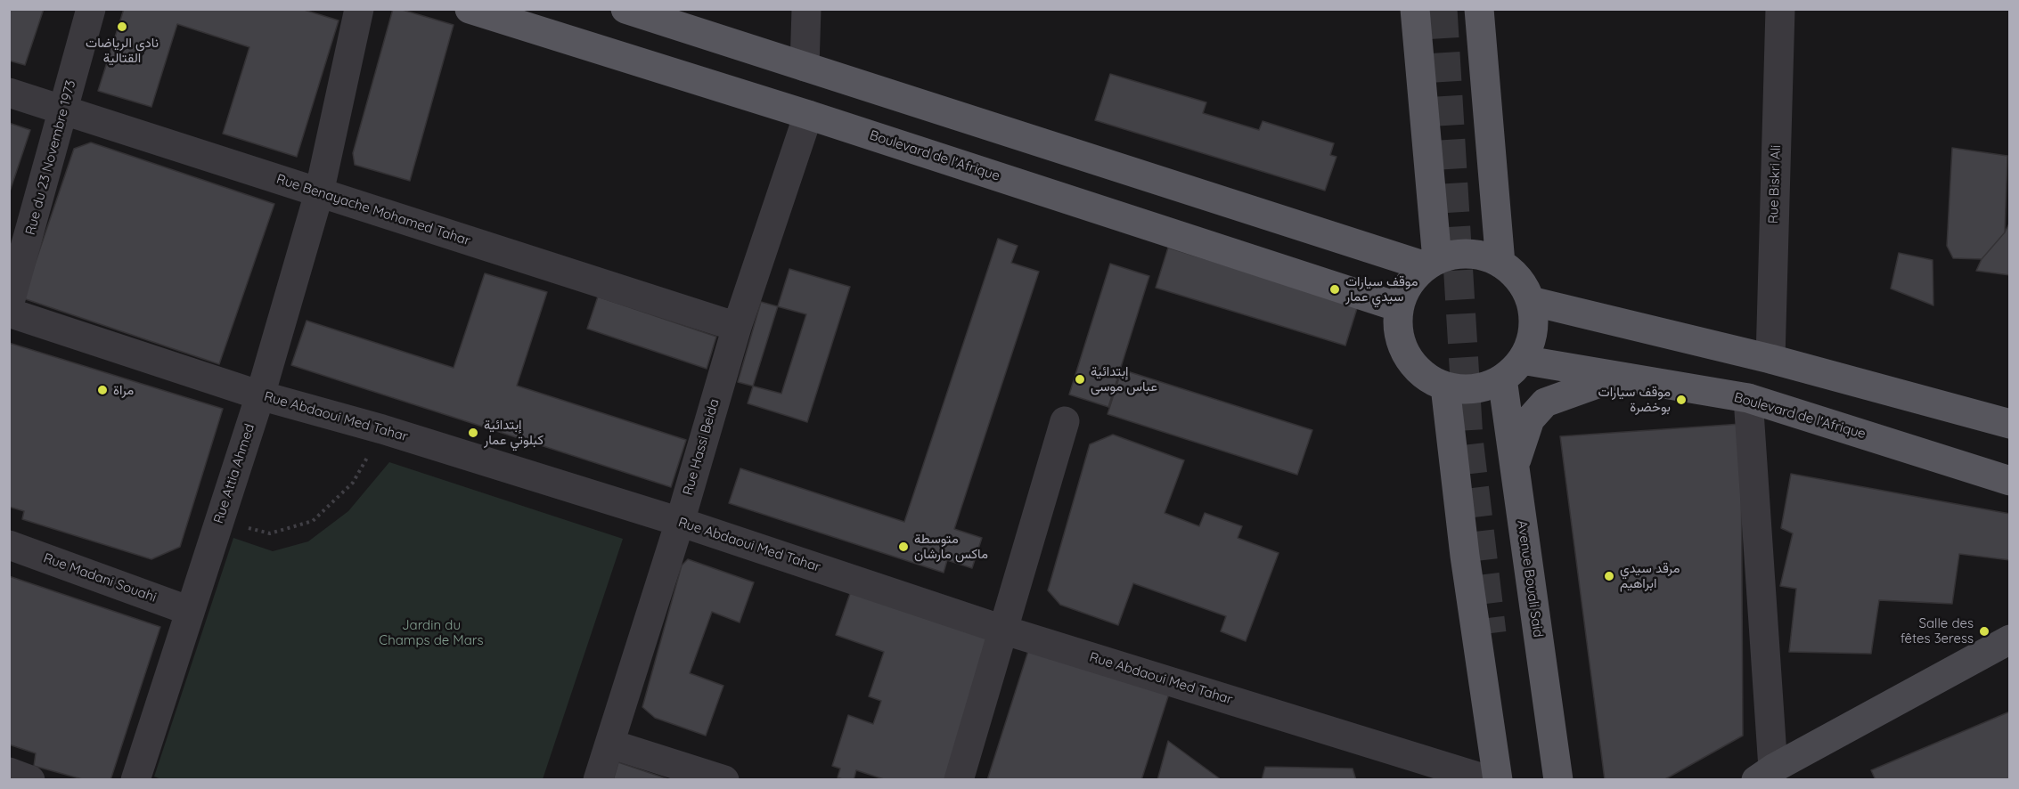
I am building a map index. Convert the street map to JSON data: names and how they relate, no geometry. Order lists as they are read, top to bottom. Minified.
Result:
{"streets":{"main road":["Boulevard de l'Afrique","Avenue Bouali Said"],"street":["Rue du 23 Novembre 1973","Rue Biskri Ali","Rue Benayache Mohamed Tahar","Rue Abdaoui Med Tahar","Rue Hassi Beida","Rue Attia Ahmed","Rue Madani Souahi"]},"crossings":[["Boulevard de l'Afrique","Rue Hassi Beida"],["Boulevard de l'Afrique","Avenue Bouali Said"],["Rue du 23 Novembre 1973","Rue Benayache Mohamed Tahar"],["Rue Benayache Mohamed Tahar","Rue Hassi Beida"],["Rue Benayache Mohamed Tahar","Rue Attia Ahmed"],["Rue Abdaoui Med Tahar","Rue Hassi Beida"],["Rue Abdaoui Med Tahar","Rue Attia Ahmed"],["Rue Attia Ahmed","Rue Madani Souahi"]],"parks":["Jardin du Champs de Mars"],"places":["نادي الرياضات القتالية","موقف سيارات سيدي عمار","إبتدائية عباس موسى","مراة","موقف سيارات بوخضرة","إبتدائية كبلوتي عمار","متوسطة ماكس مارشان","مرقد سيدي ابراهيم","Salle des fêtes 3eress"]}
